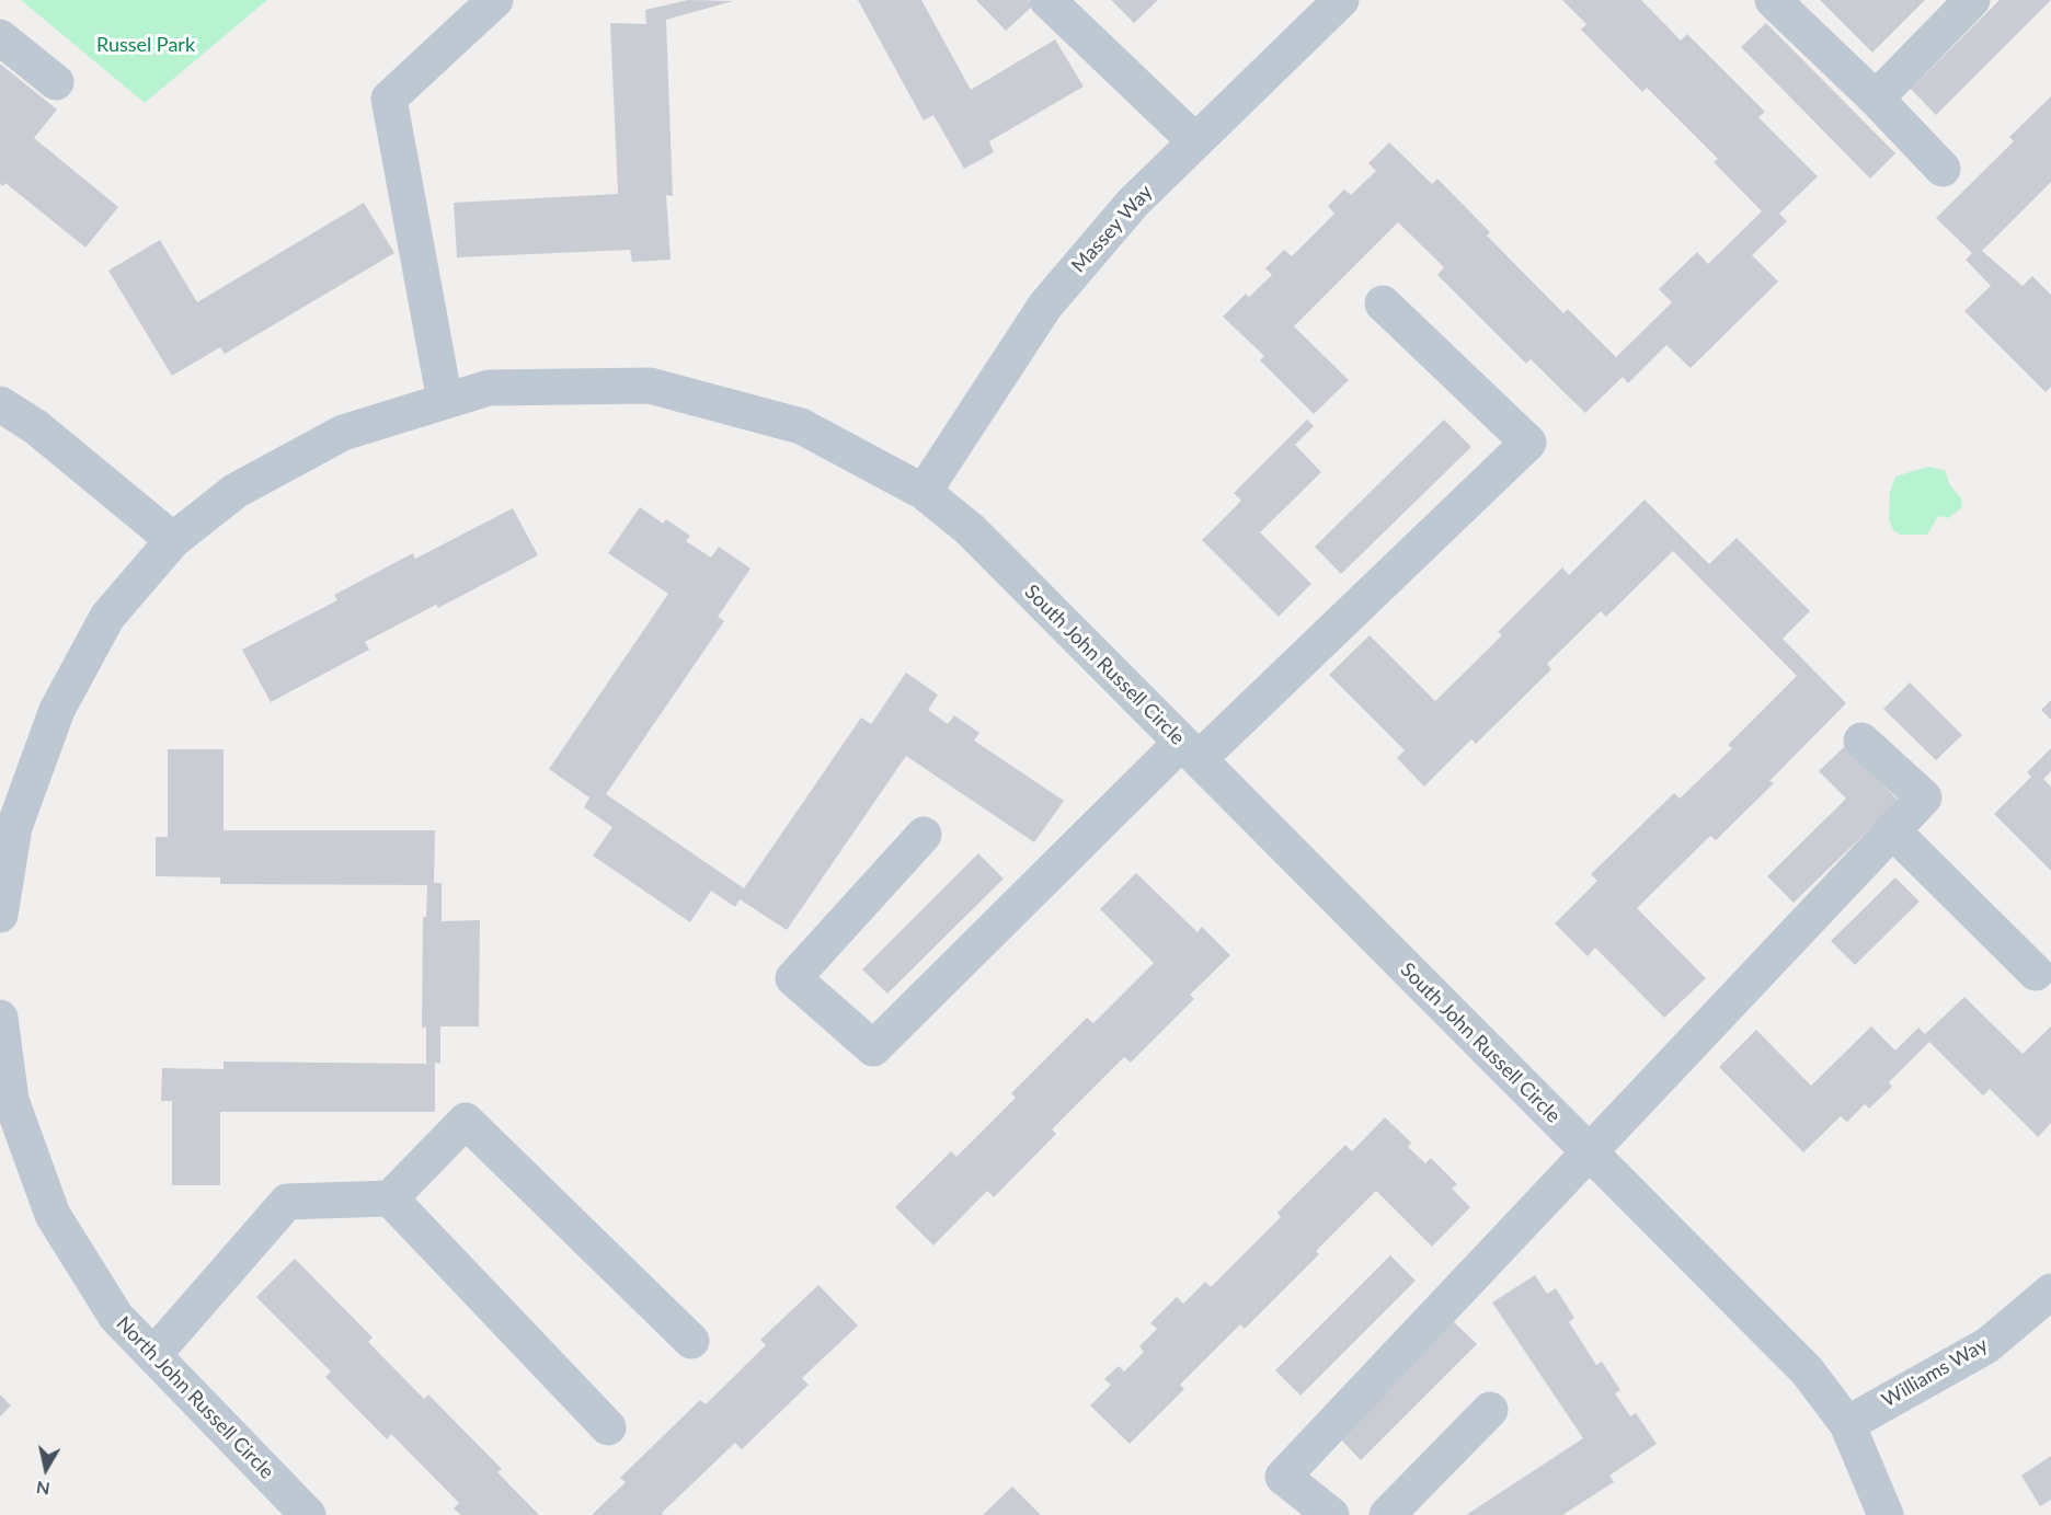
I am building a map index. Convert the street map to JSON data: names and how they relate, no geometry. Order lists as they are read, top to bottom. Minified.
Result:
{"streets":{"street":["Massey Way","South John Russell Circle","Williams Way","North John Russell Circle"]},"crossings":[["Massey Way","South John Russell Circle"],["South John Russell Circle","Williams Way"]],"parks":["Russel Park"],"north":"bottom"}
